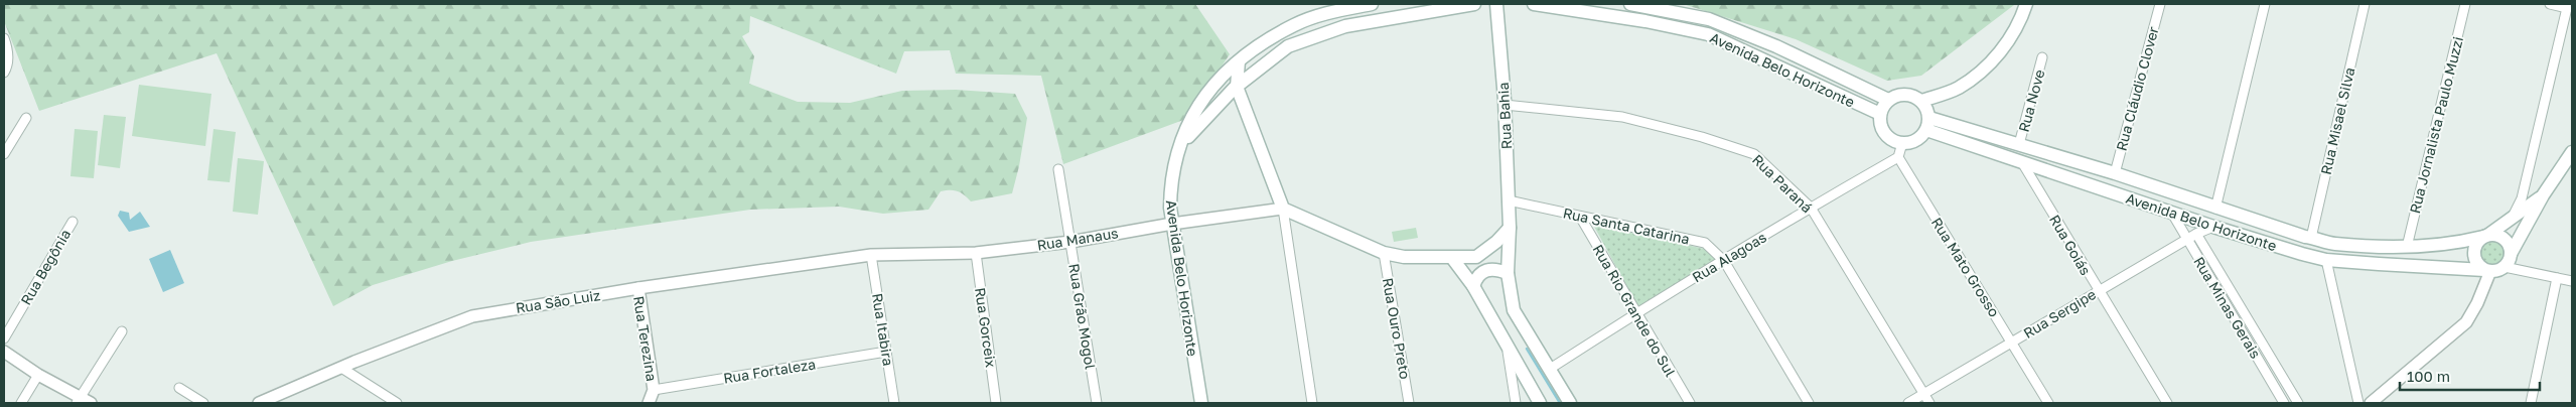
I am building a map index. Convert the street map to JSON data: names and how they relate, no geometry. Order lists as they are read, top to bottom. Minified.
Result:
{"streets":{"main road":["Avenida Belo Horizonte","Rua Bahia"],"street":["Rua Cláudio Clover","Rua Nove","Rua Misael Silva","Rua Jornalista Paulo Muzzi","Rua Paraná","Rua Santa Catarina","Rua Manaus","Rua Goiás","Rua Alagoas","Rua Begônia","Rua Mato Grosso","Rua São Luiz","Rua Minas Gerais","Rua Rio Grande do Sul","Rua Sergipe","Rua Grão Mogol","Rua Gorceix","Rua Ouro Preto","Rua Itabira","Rua Terezina","Rua Fortaleza"]},"crossings":[["Avenida Belo Horizonte","Rua Cláudio Clover"],["Avenida Belo Horizonte","Rua Nove"],["Avenida Belo Horizonte","Rua Misael Silva"],["Avenida Belo Horizonte","Rua Jornalista Paulo Muzzi"],["Avenida Belo Horizonte","Rua Manaus"],["Avenida Belo Horizonte","Rua Goiás"],["Avenida Belo Horizonte","Rua Minas Gerais"],["Avenida Belo Horizonte","Rua Sergipe"],["Rua Bahia","Rua Paraná"],["Rua Bahia","Rua Santa Catarina"],["Rua Bahia","Rua Alagoas"],["Rua Paraná","Rua Alagoas"],["Rua Paraná","Rua Sergipe"],["Rua Santa Catarina","Rua Alagoas"],["Rua Santa Catarina","Rua Rio Grande do Sul"],["Rua Manaus","Rua São Luiz"],["Rua Manaus","Rua Grão Mogol"],["Rua Manaus","Rua Gorceix"],["Rua Manaus","Rua Itabira"],["Rua Goiás","Rua Sergipe"],["Rua Alagoas","Rua Mato Grosso"],["Rua Alagoas","Rua Rio Grande do Sul"],["Rua Mato Grosso","Rua Sergipe"],["Rua São Luiz","Rua Itabira"],["Rua São Luiz","Rua Terezina"],["Rua Minas Gerais","Rua Sergipe"],["Rua Itabira","Rua Fortaleza"],["Rua Terezina","Rua Fortaleza"]],"scale_bar":"100 m"}
